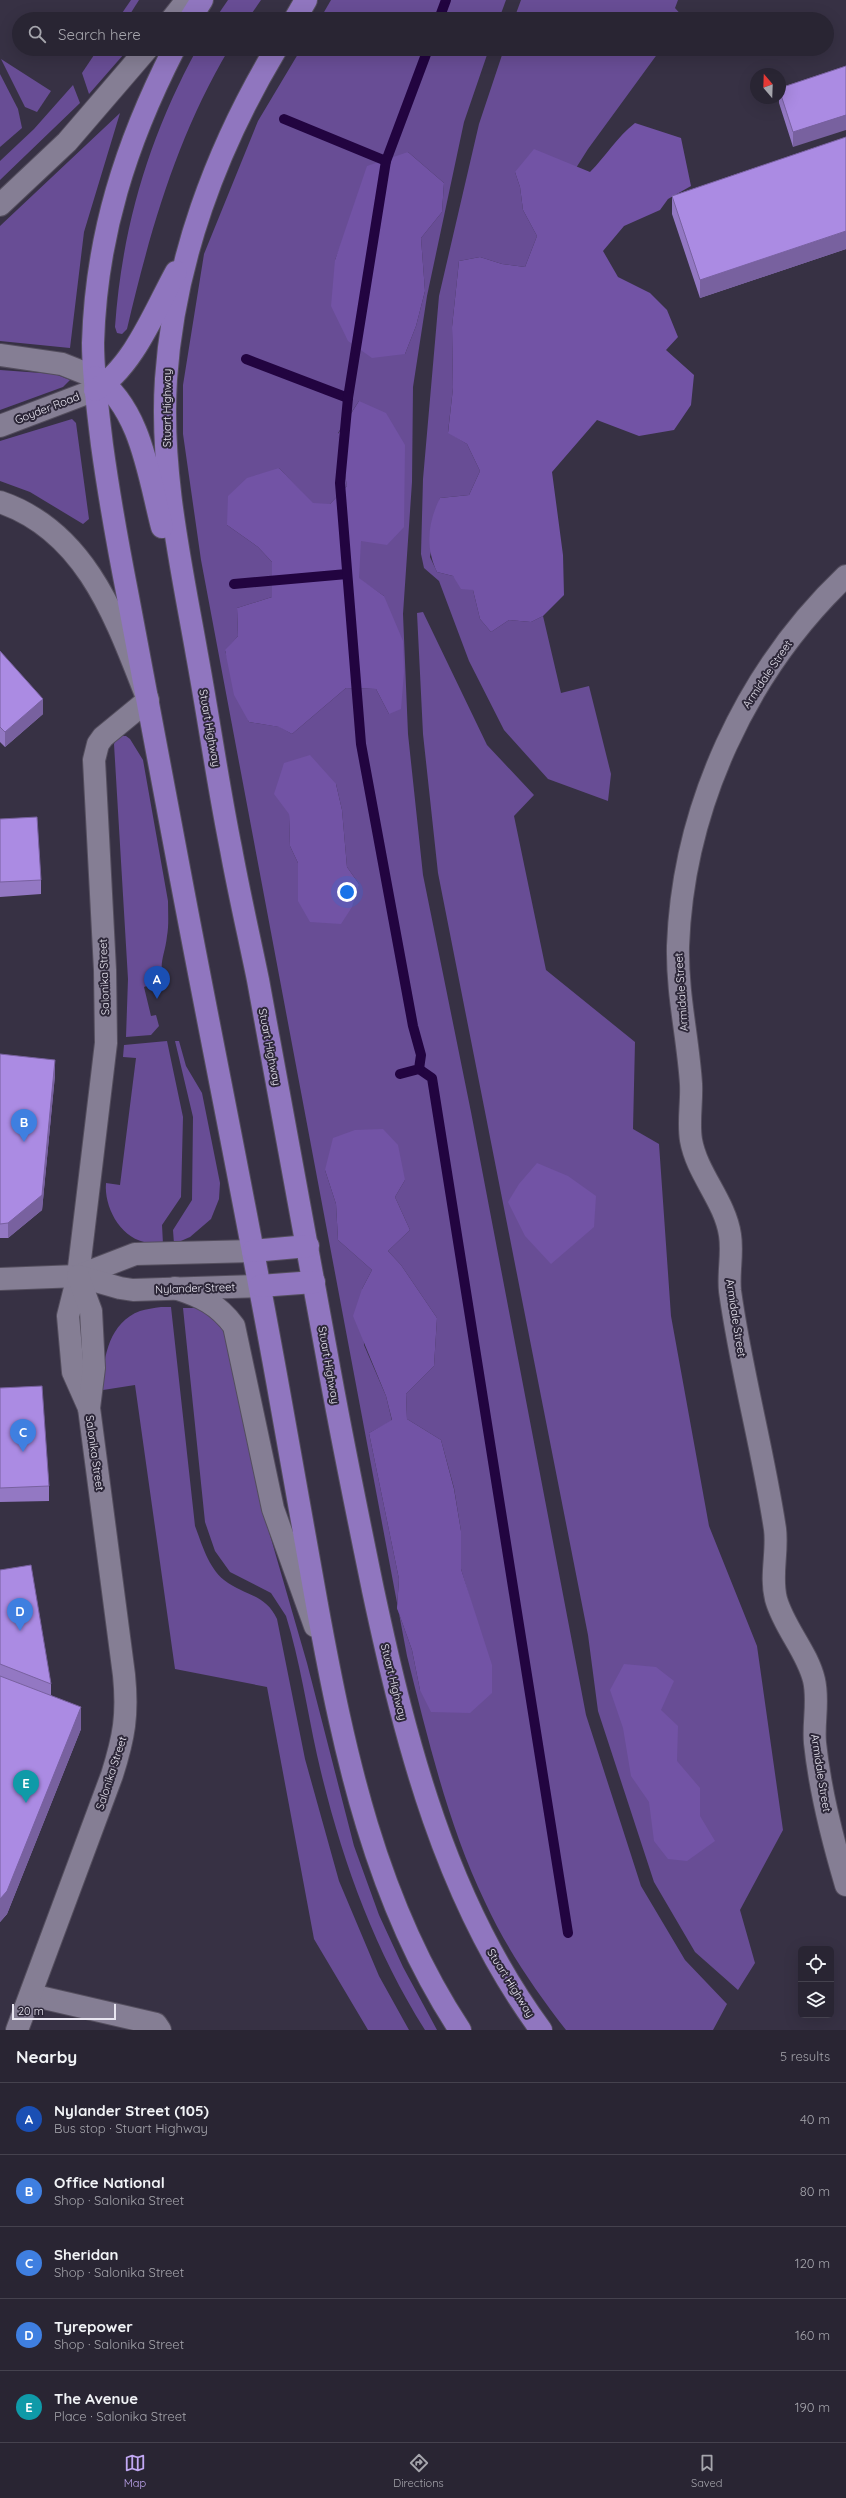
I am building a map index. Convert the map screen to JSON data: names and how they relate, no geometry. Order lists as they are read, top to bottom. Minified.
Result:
{"streets":{"highway":["Stuart Highway","Nylander Street"],"street":["Goyder Road","Armidale Street","Salonika Street"]},"crossings":[["Stuart Highway","Nylander Street"],["Salonika Street","Nylander Street"]],"scale_bar":"20 m","north":"top","page":{"search":"Search here","pins":["A","B","C","D","E"],"scale":"20 m","heading":["Nearby","5 results"],"list":[{"mark":"A","name":"Nylander Street (105)","note":"Bus stop · Stuart Highway","value":"40 m"},{"mark":"B","name":"Office National","note":"Shop · Salonika Street","value":"80 m"},{"mark":"C","name":"Sheridan","note":"Shop · Salonika Street","value":"120 m"},{"mark":"D","name":"Tyrepower","note":"Shop · Salonika Street","value":"160 m"},{"mark":"E","name":"The Avenue","note":"Place · Salonika Street","value":"190 m"}],"nav":["Map","Directions","Saved"]}}
